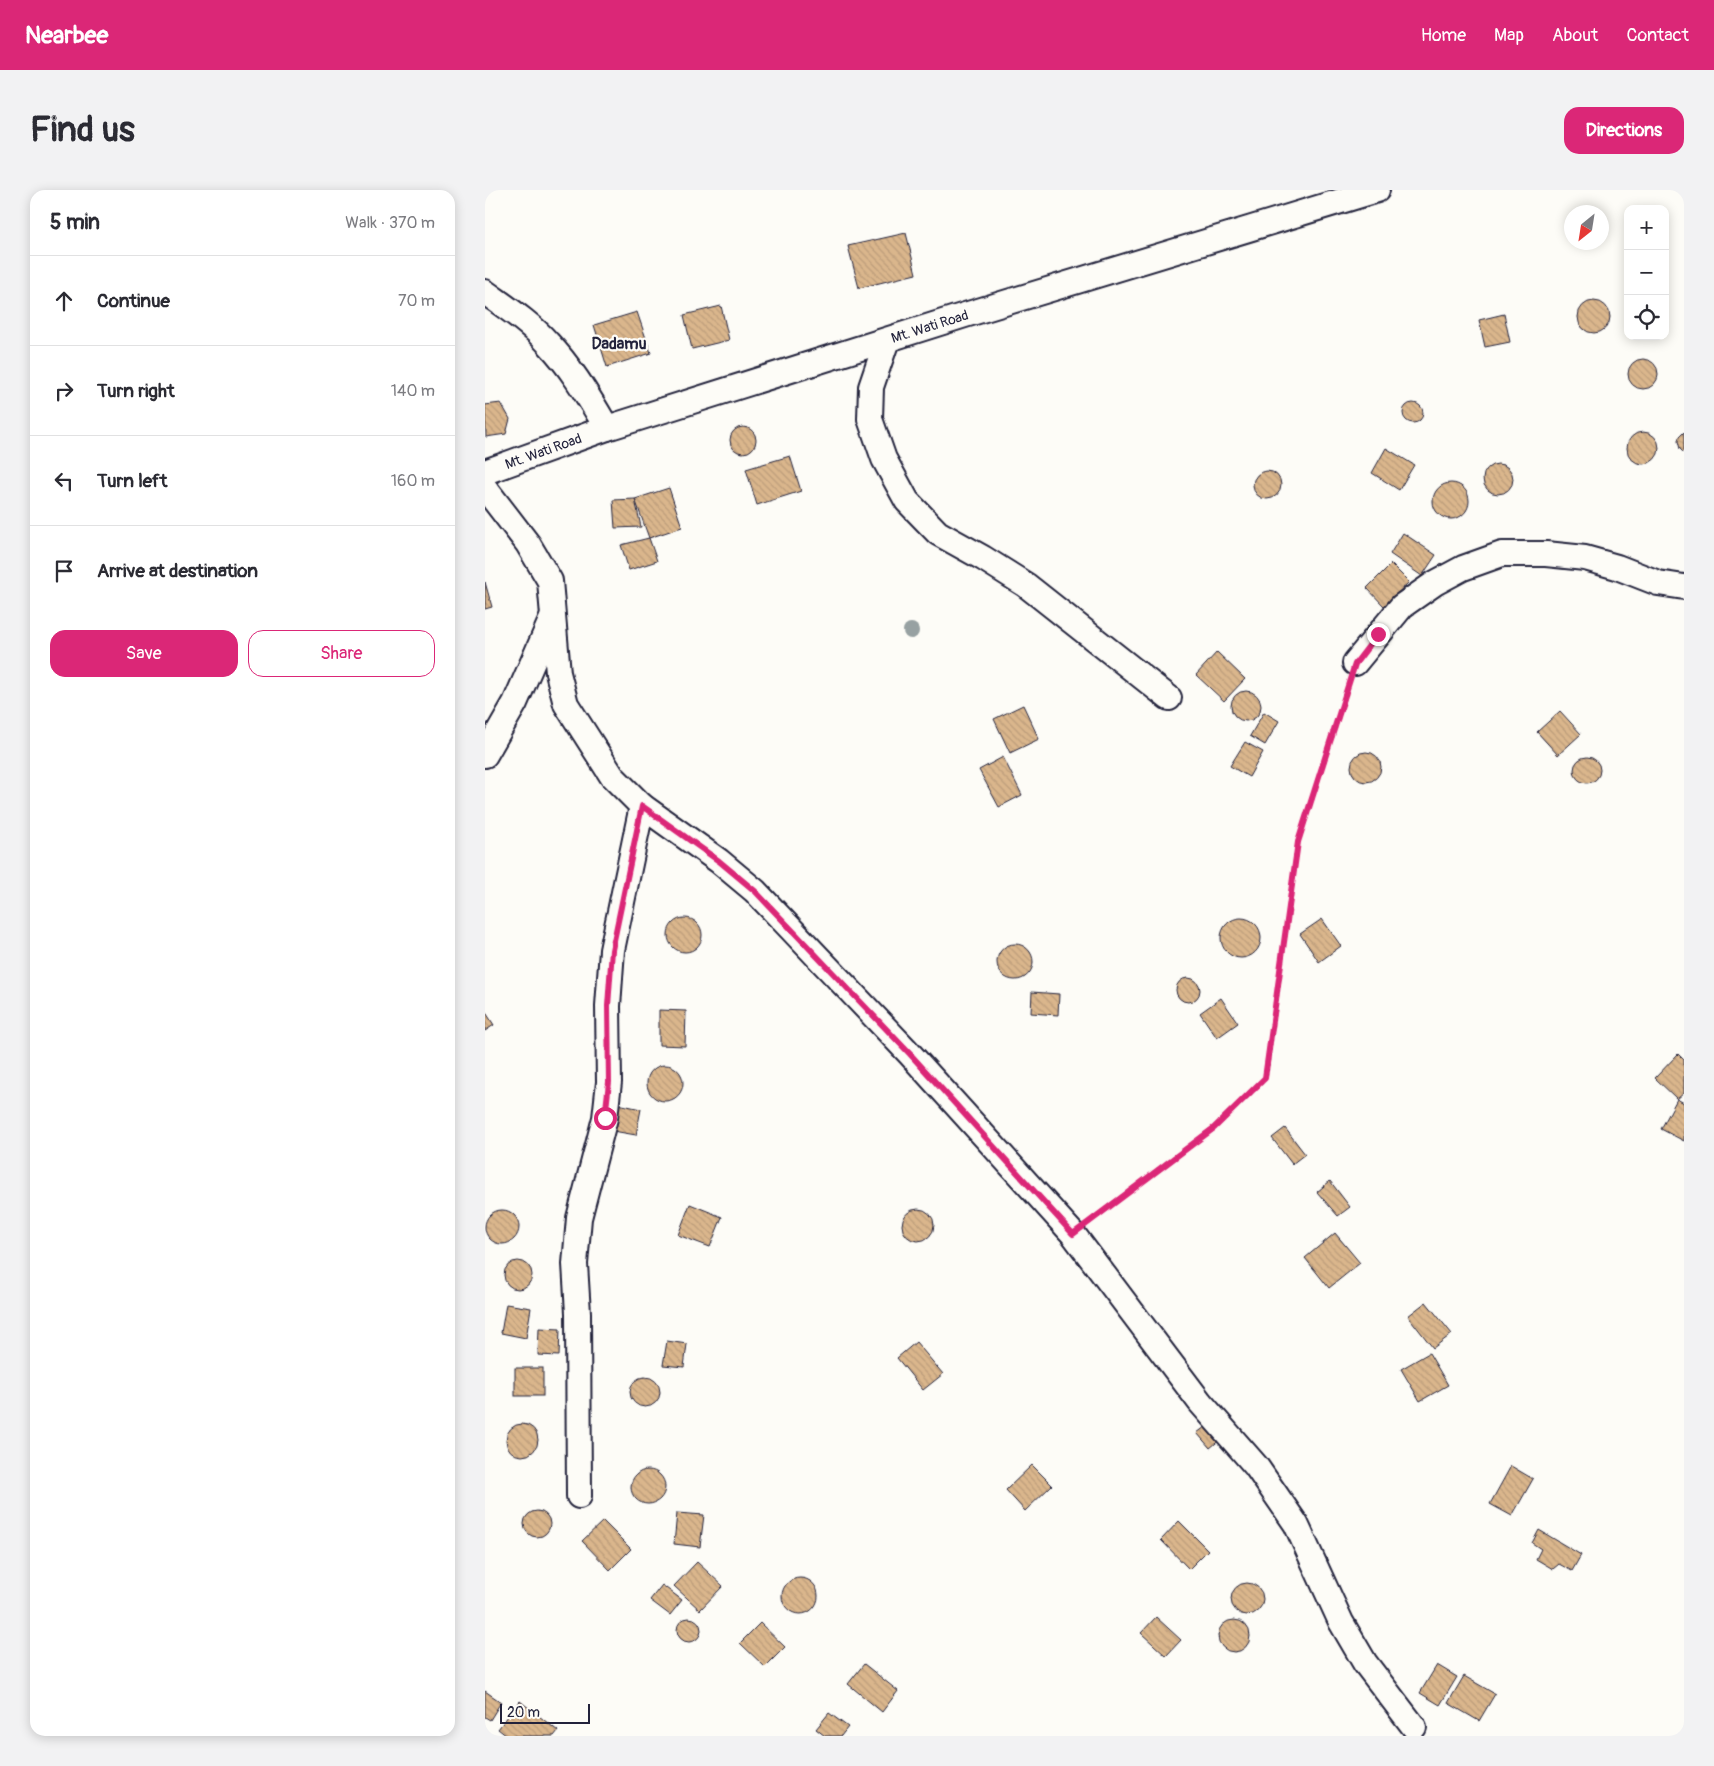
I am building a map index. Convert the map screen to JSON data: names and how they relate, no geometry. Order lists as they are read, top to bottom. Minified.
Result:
{"streets":{"street":["Mt. Wati Road"]},"districts":["Dadamu"],"scale_bar":"20 m","north":"bottom left","page":{"header":"Nearbee","nav":["Home","Map","About","Contact"],"buttons":["Directions",["Save","Share"]],"title":"Find us","heading":["5 min","Walk · 370 m"],"map_buttons":["+","−"],"list":[["Continue","70 m"],["Turn right","140 m"],["Turn left","160 m"],"Arrive at destination"],"scale":"20 m"}}
